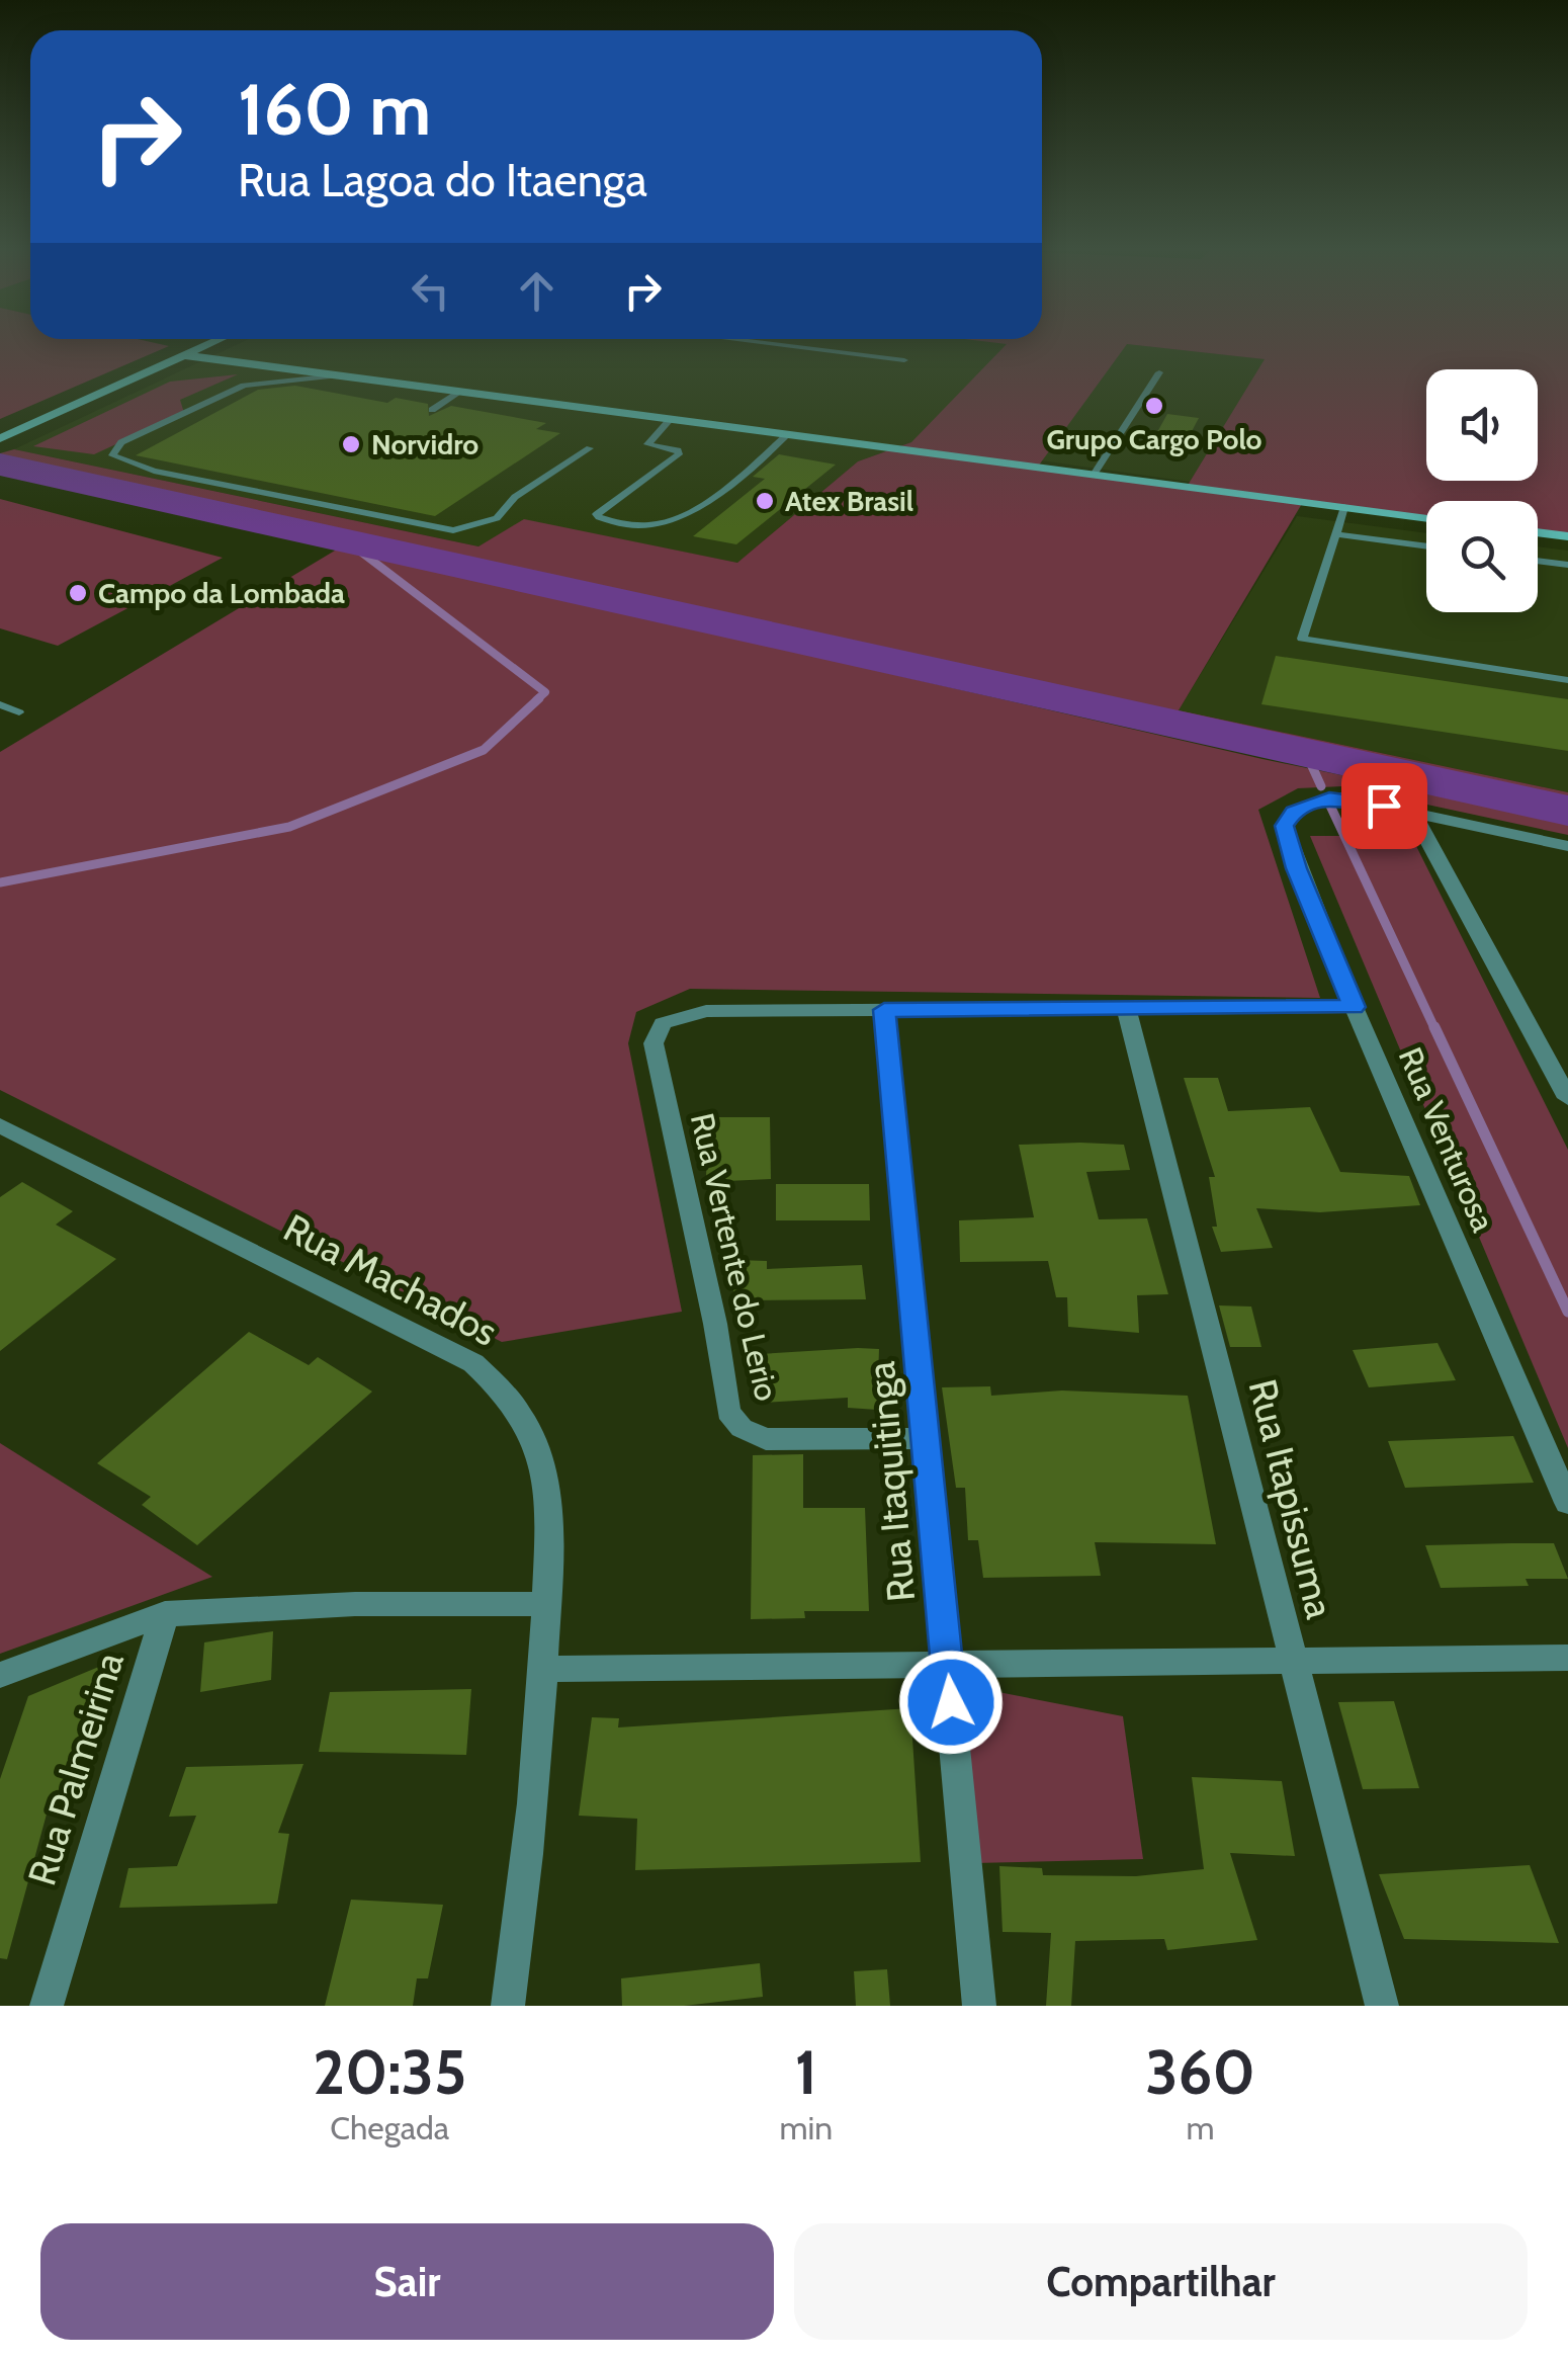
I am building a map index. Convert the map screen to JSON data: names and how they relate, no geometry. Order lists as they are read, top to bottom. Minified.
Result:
{"streets":{"street":["Rua Venturosa","Rua Vertente do Lerio","Rua Machados","Rua Itaquitinga","Rua Itapissuma","Rua Palmeirina"]},"crossings":[["Rua Vertente do Lerio","Rua Itaquitinga"]],"places":["Grupo Cargo Polo","Norvidro","Atex Brasil","Campo da Lombada"],"page":{"turn":["160 m","Rua Lagoa do Itaenga"],"eta":["20:35","Chegada","1","min","360","m"],"buttons":["Sair","Compartilhar"]}}
